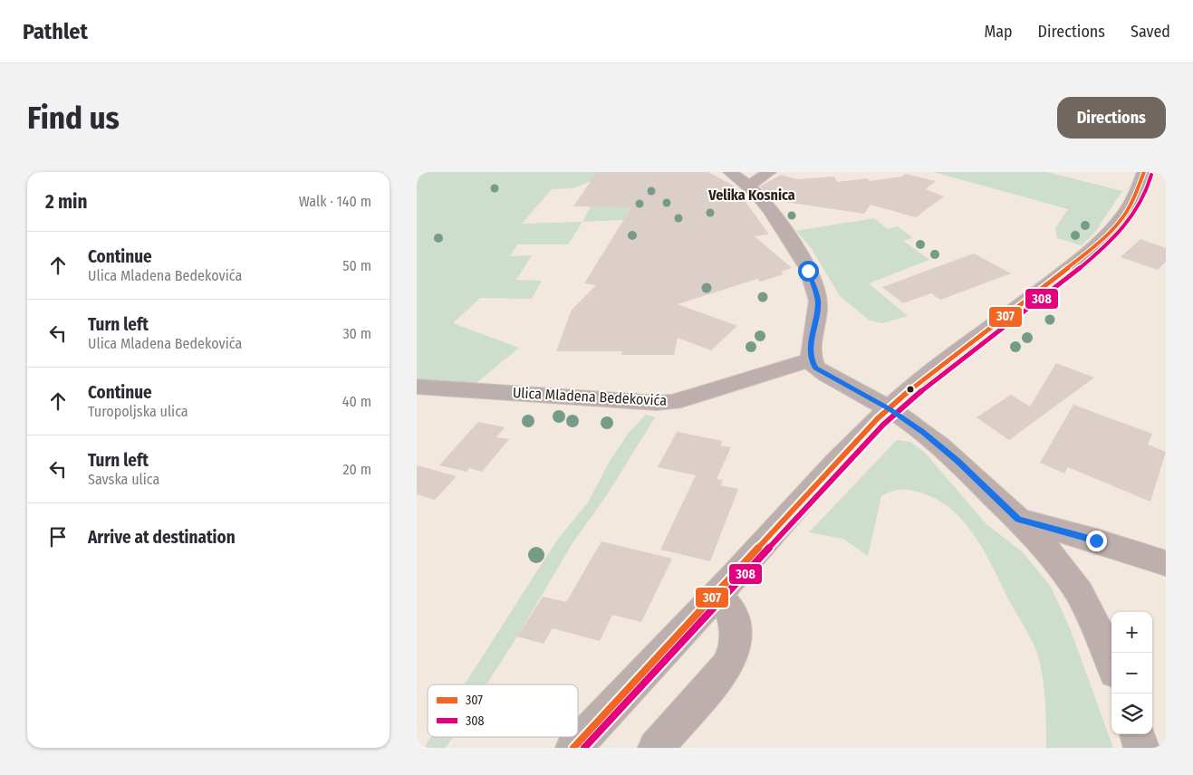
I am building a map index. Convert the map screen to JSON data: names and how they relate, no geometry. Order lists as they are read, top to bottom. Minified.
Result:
{"streets":{"street":["Ulica Mladena Bedekovića"]},"districts":["Velika Kosnica"],"lines":["transit line 307","transit line 308"],"legend":["307","308"],"page":{"header":"Pathlet","nav":["Map","Directions","Saved"],"buttons":"Directions","title":"Find us","heading":["2 min","Walk · 140 m"],"list":[["Continue","Ulica Mladena Bedekovića","50 m"],["Turn left","Ulica Mladena Bedekovića","30 m"],["Continue","Turopoljska ulica","40 m"],["Turn left","Savska ulica","20 m"],"Arrive at destination"],"map_buttons":["+","−"]}}
